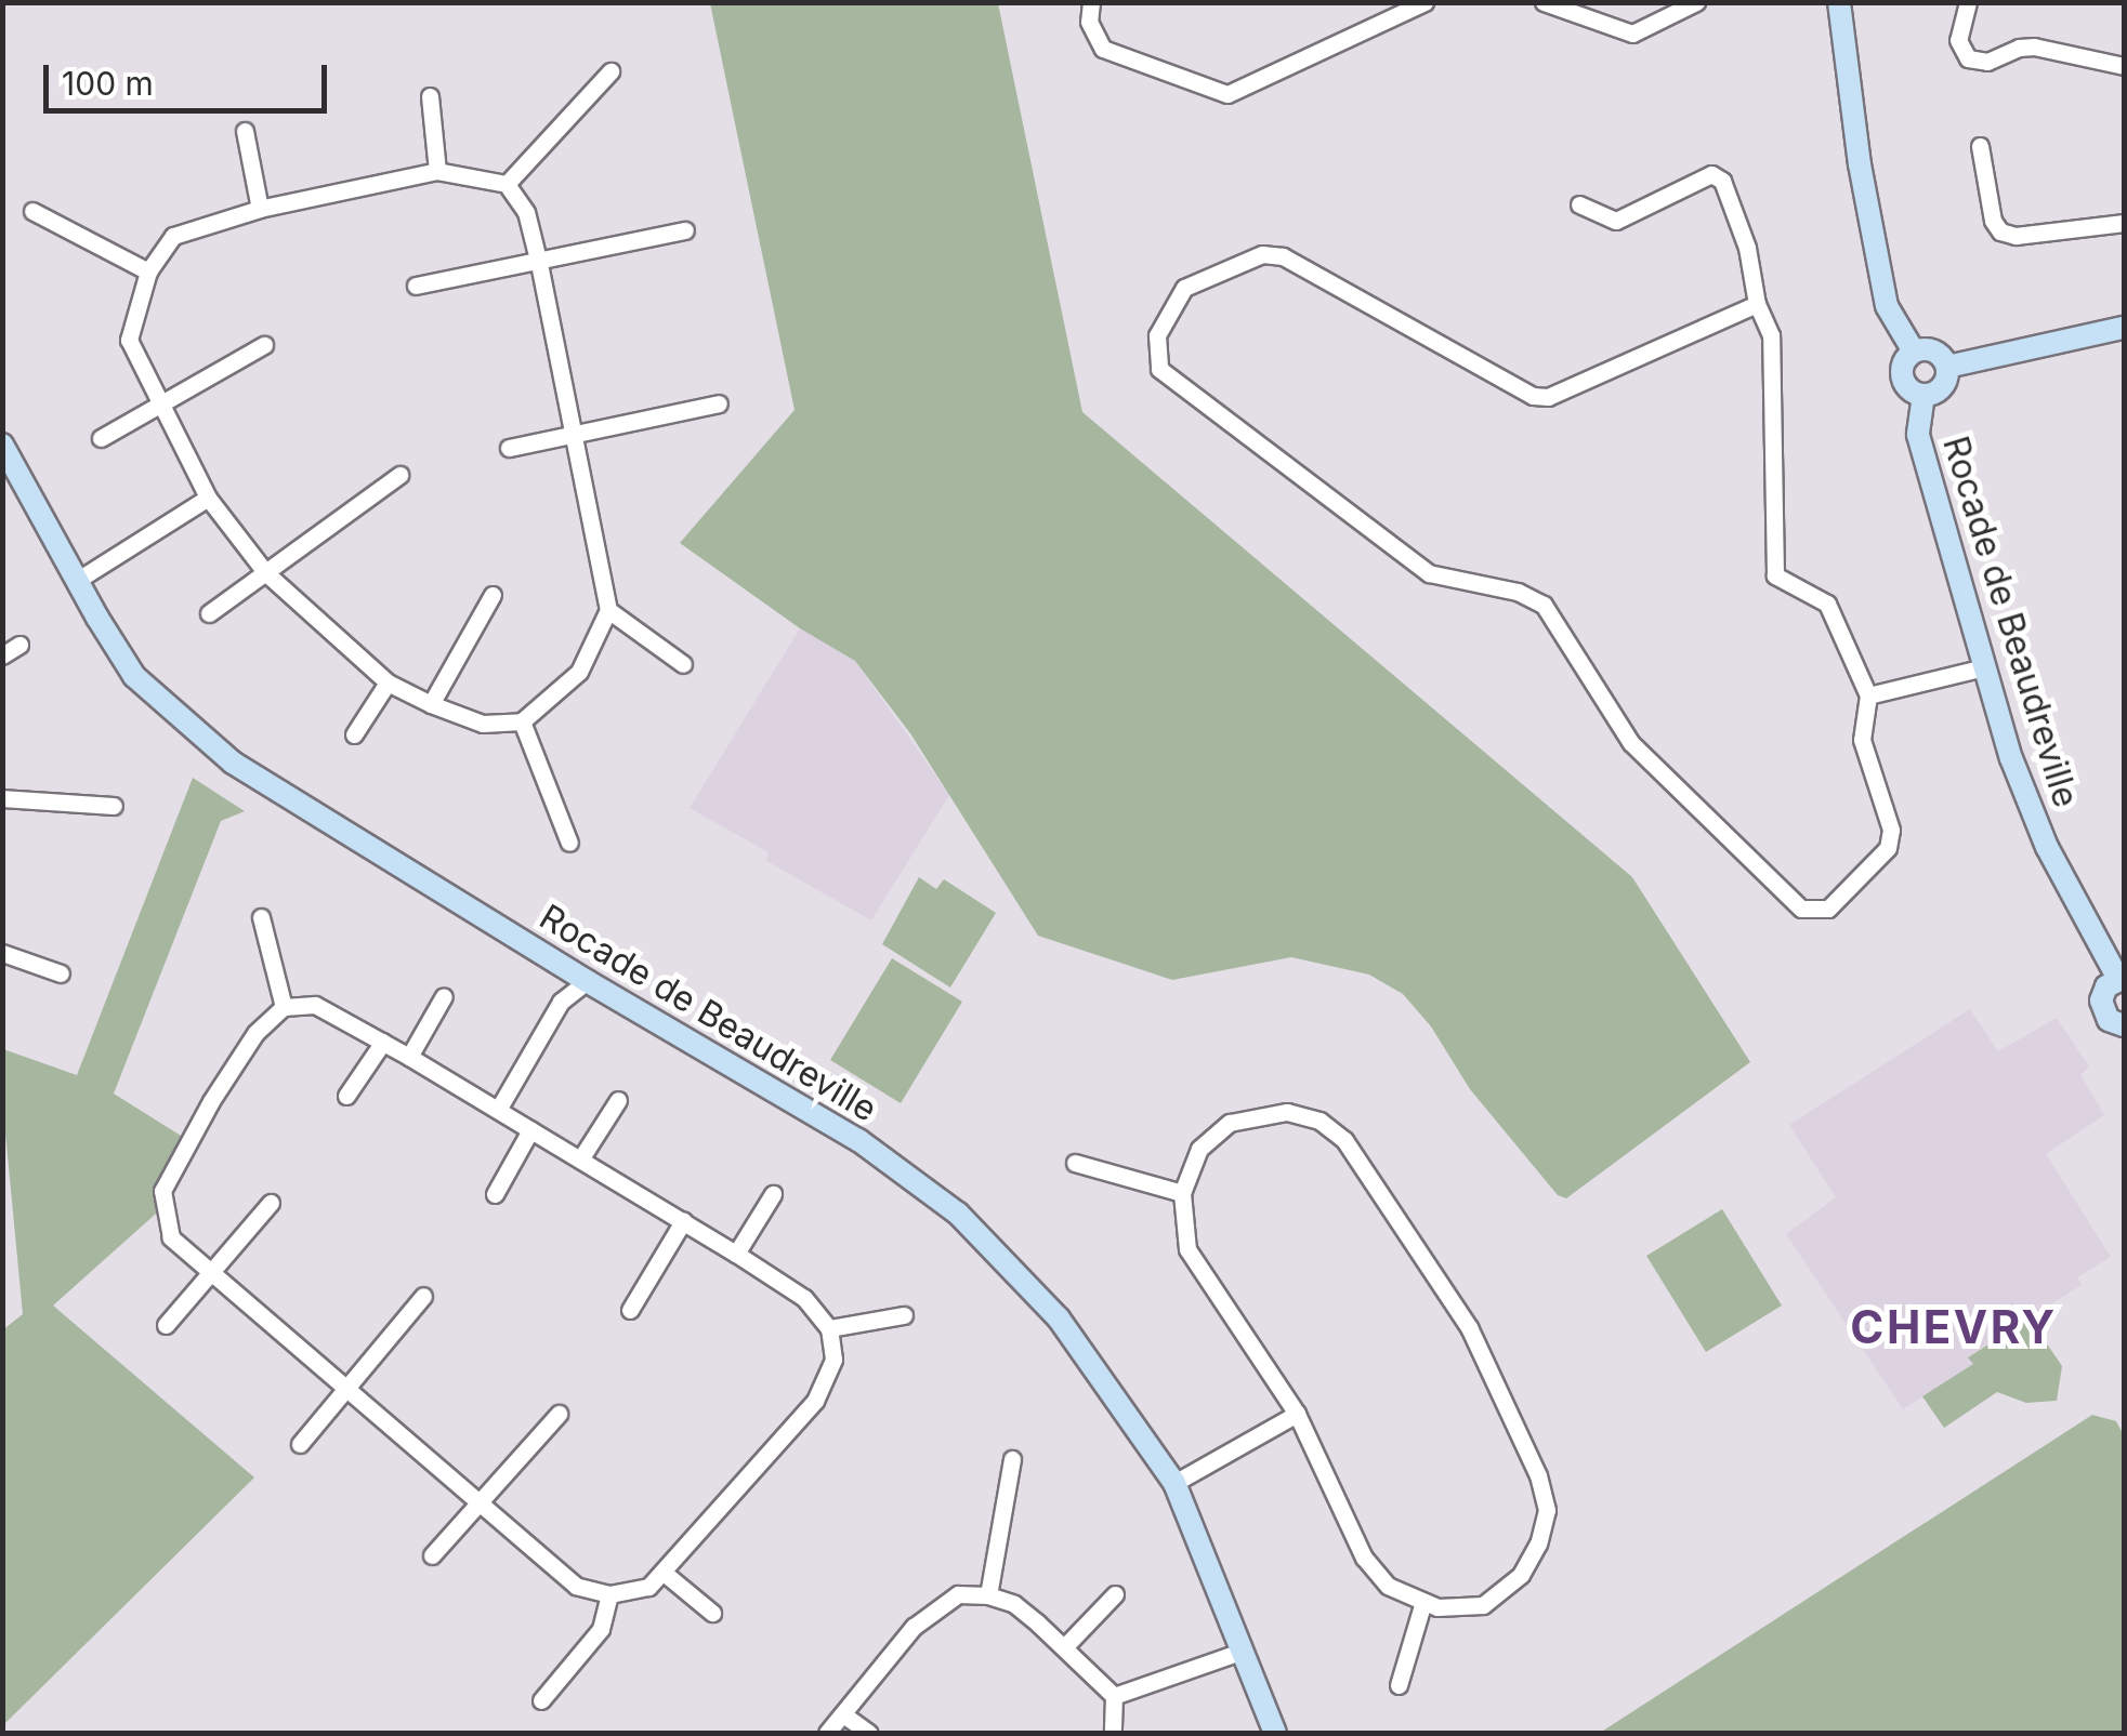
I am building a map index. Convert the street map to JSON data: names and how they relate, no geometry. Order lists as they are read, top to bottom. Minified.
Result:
{"streets":{"street":["Rocade de Beaudreville"]},"districts":["CHEVRY"],"scale_bar":"100 m"}
